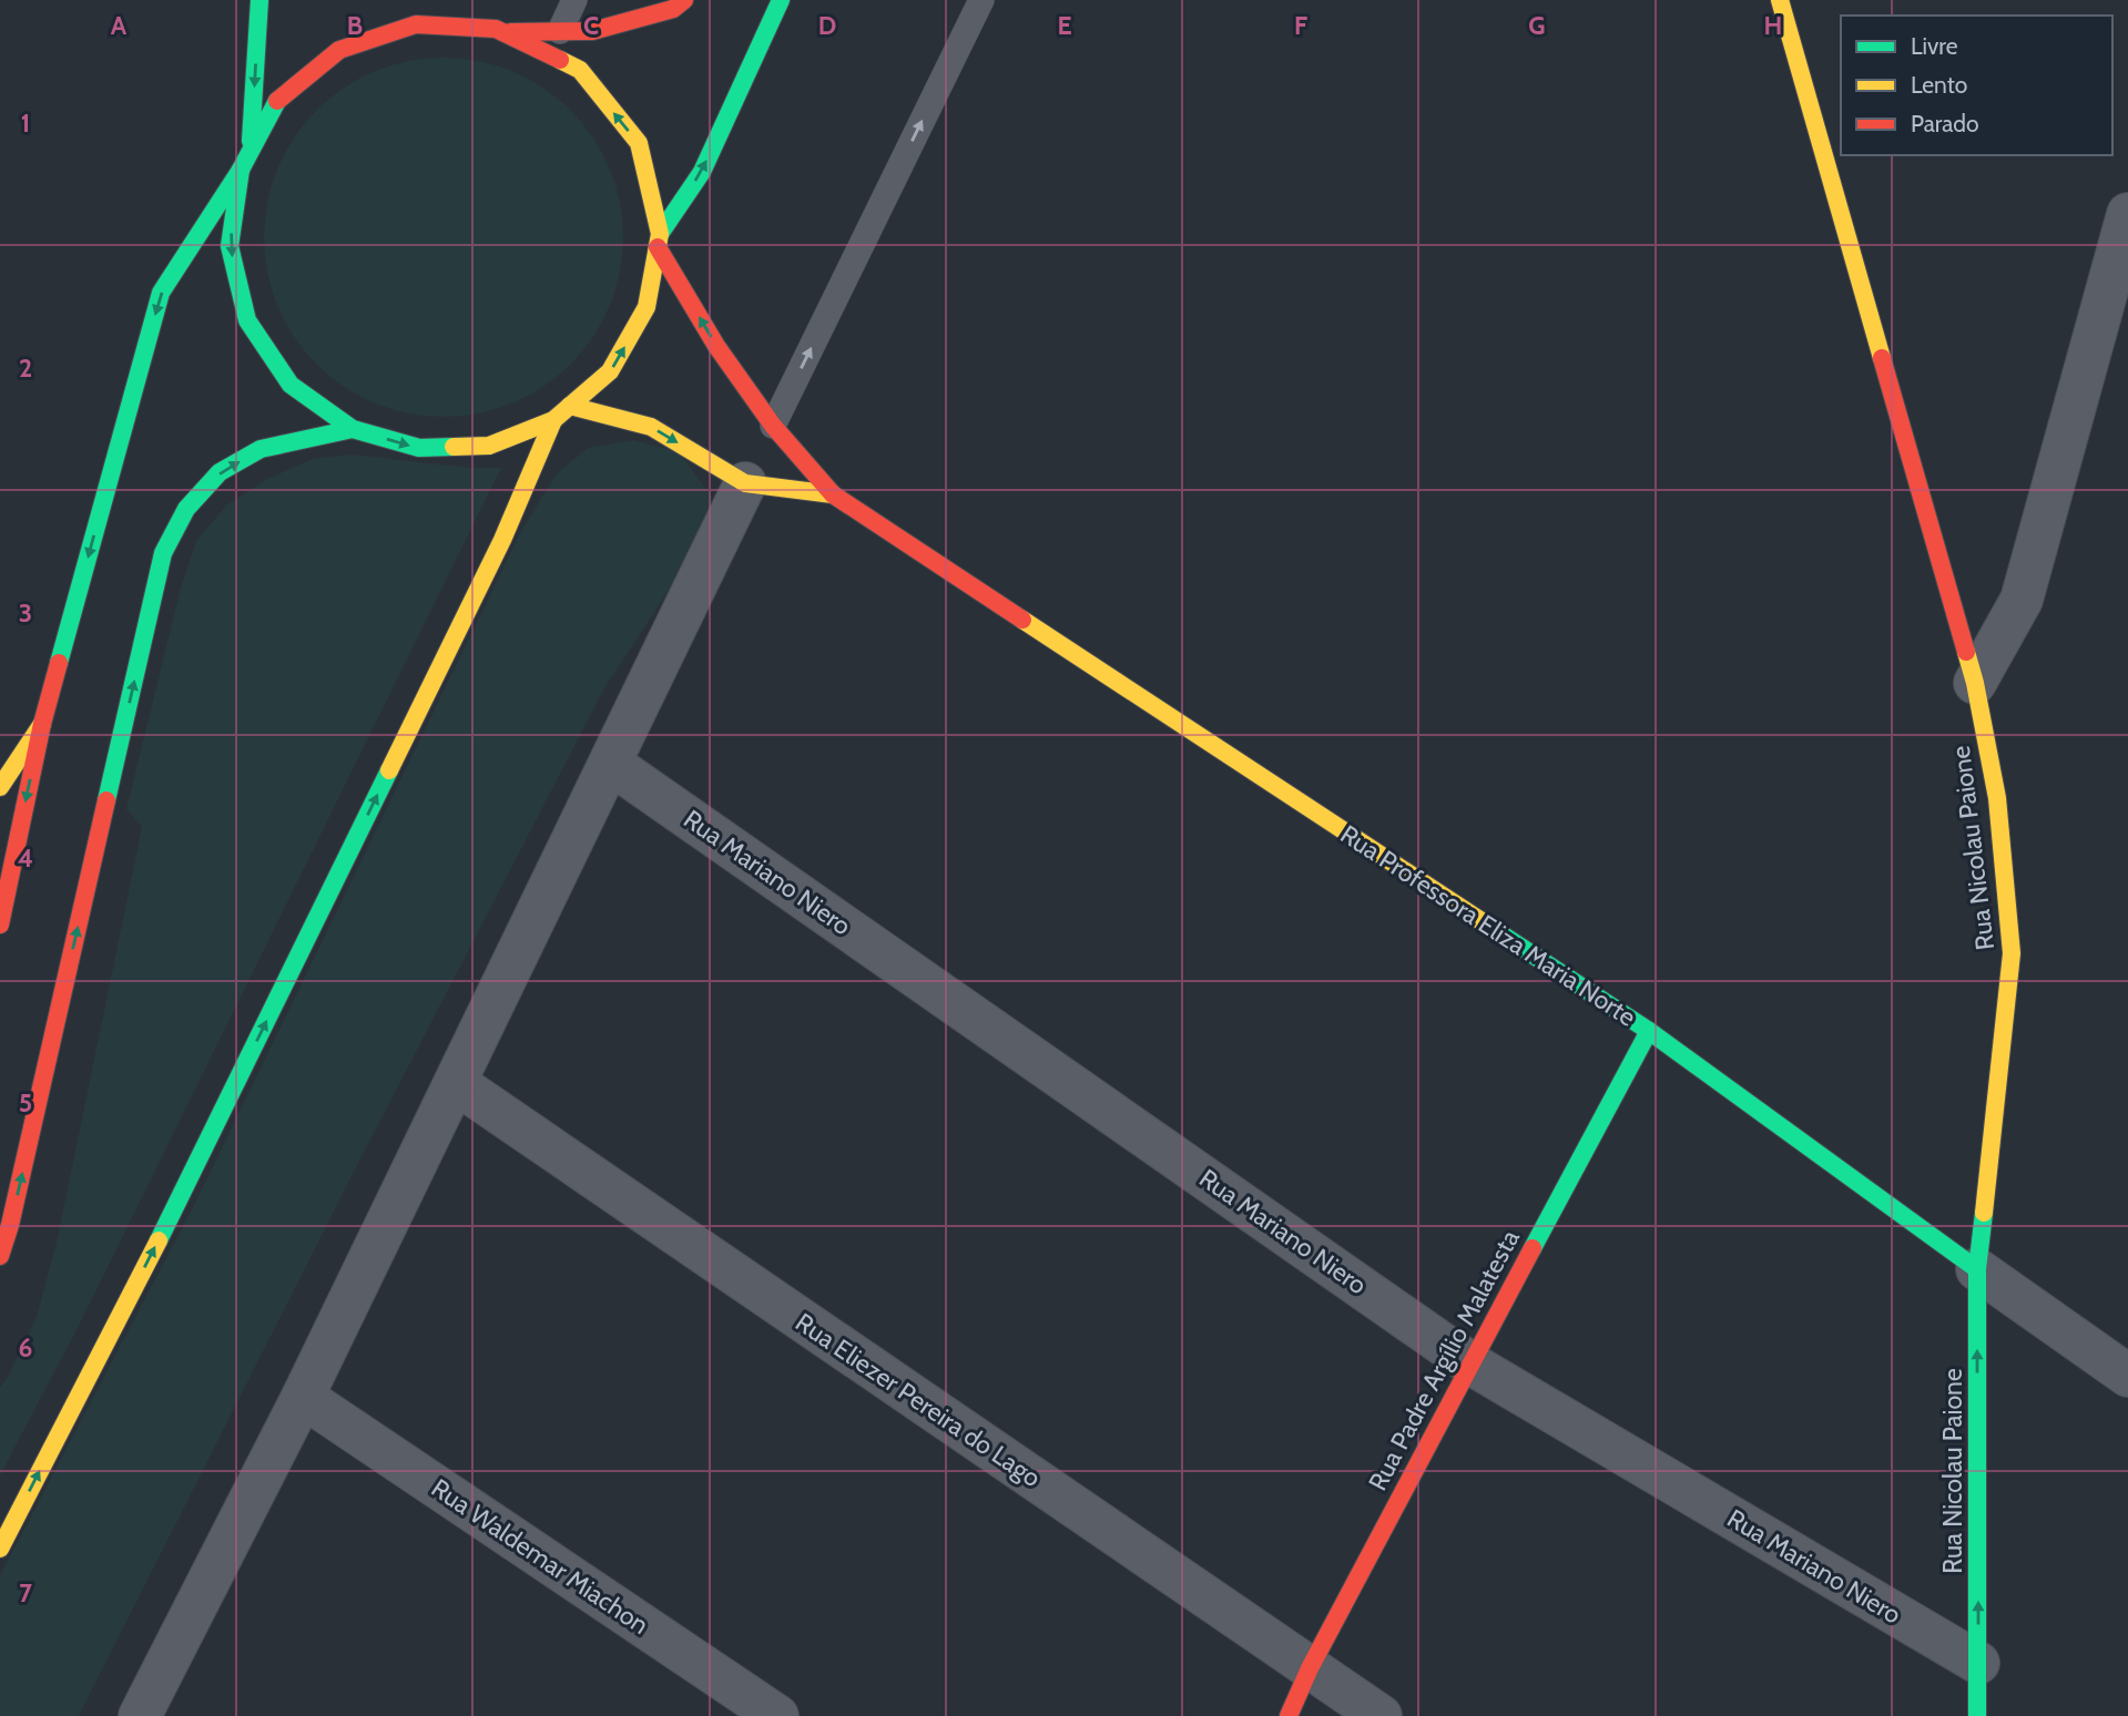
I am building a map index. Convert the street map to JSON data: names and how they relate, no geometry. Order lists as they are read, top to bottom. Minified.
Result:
{"streets":{"main road":["Rua Nicolau Paione","Rua Professora Eliza Maria Norte","Rua Padre Argílio Malatesta"],"street":["Rua Mariano Niero","Rua Eliezer Pereira do Lago","Rua Waldemar Miachon"]},"crossings":[["Rua Nicolau Paione","Rua Mariano Niero"],["Rua Nicolau Paione","Rua Professora Eliza Maria Norte"],["Rua Mariano Niero","Rua Padre Argílio Malatesta"],["Rua Professora Eliza Maria Norte","Rua Padre Argílio Malatesta"],["Rua Padre Argílio Malatesta","Rua Eliezer Pereira do Lago"]],"legend":["Livre","Lento","Parado"],"grid":{"columns":["A","B","C","D","E","F","G","H"],"rows":["1","2","3","4","5","6","7"]}}
